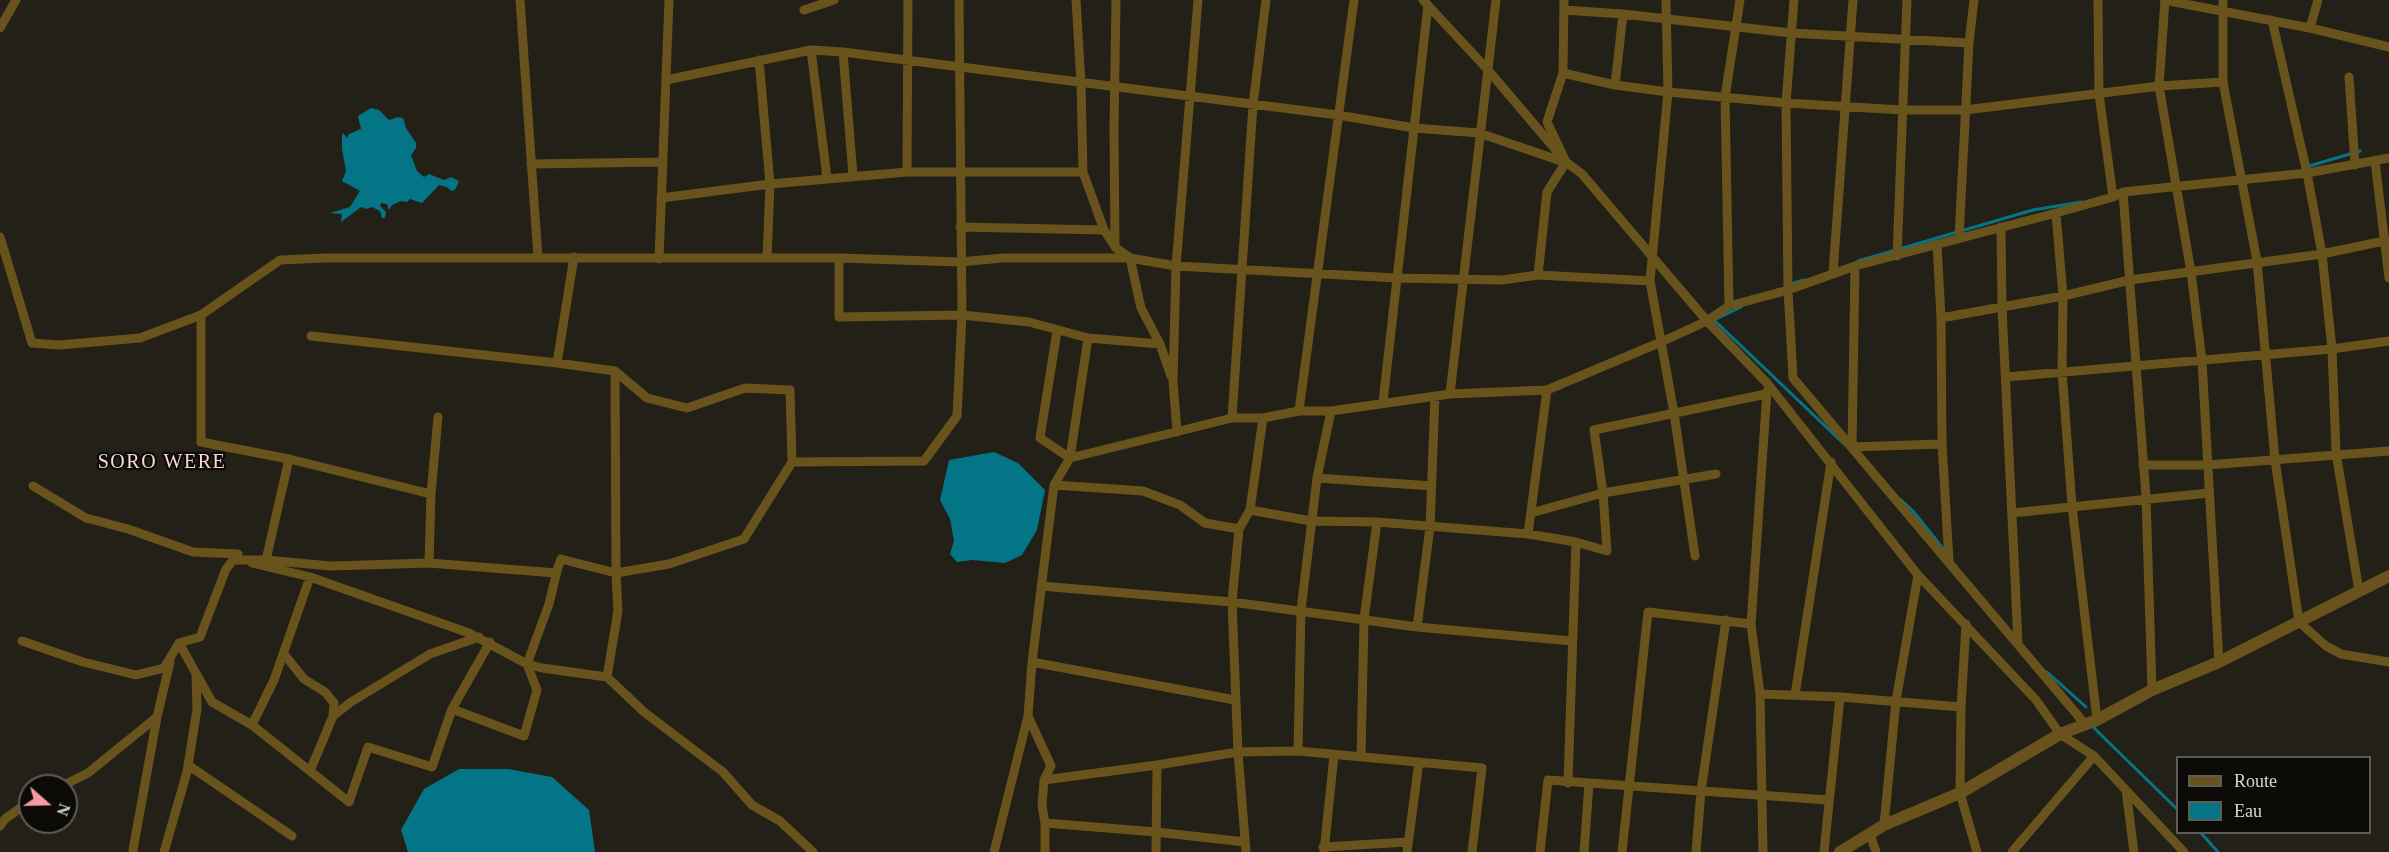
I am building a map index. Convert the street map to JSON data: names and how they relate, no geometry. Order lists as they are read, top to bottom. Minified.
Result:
{"districts":["SORO WERE"],"legend":["Route","Eau"],"north":"right"}
